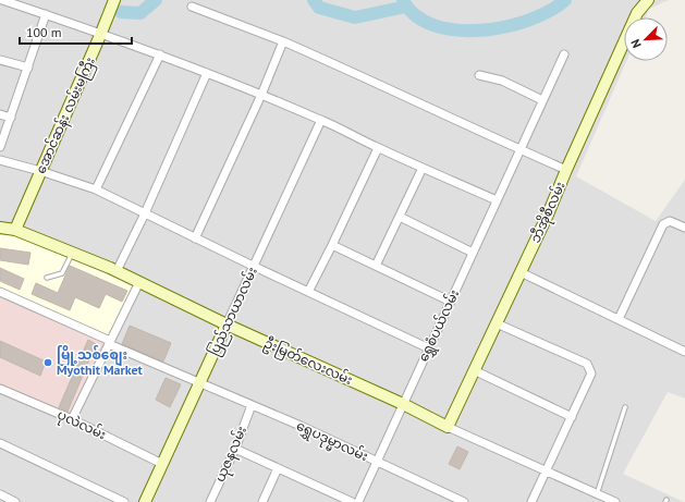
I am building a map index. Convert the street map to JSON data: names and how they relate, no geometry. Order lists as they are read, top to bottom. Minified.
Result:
{"streets":{"street":["အောင်ဆန်း လမ်းမကြီး","ဘီအိုစီလမ်း","ပြည်သာယာလမ်း","ရွှေစံပယ်လမ်း","ဦးမြတ်လေးလမ်း","ပုလဲလမ်း","ရွှေပဒုမ္မာလမ်း","ယုဇနလမ်း"]},"crossings":[["အောင်ဆန်း လမ်းမကြီး","ဦးမြတ်လေးလမ်း"],["ဘီအိုစီလမ်း","ဦးမြတ်လေးလမ်း"],["ပြည်သာယာလမ်း","ဦးမြတ်လေးလမ်း"],["ပြည်သာယာလမ်း","ပုလဲလမ်း"],["ပြည်သာယာလမ်း","ရွှေပဒုမ္မာလမ်း"],["ရွှေစံပယ်လမ်း","ဦးမြတ်လေးလမ်း"],["ရွှေစံပယ်လမ်း","ရွှေပဒုမ္မာလမ်း"],["ရွှေပဒုမ္မာလမ်း","ယုဇနလမ်း"]],"places":["မြို့သစ်စျေး Myothit Market"],"scale_bar":"100 m","north":"bottom left"}
